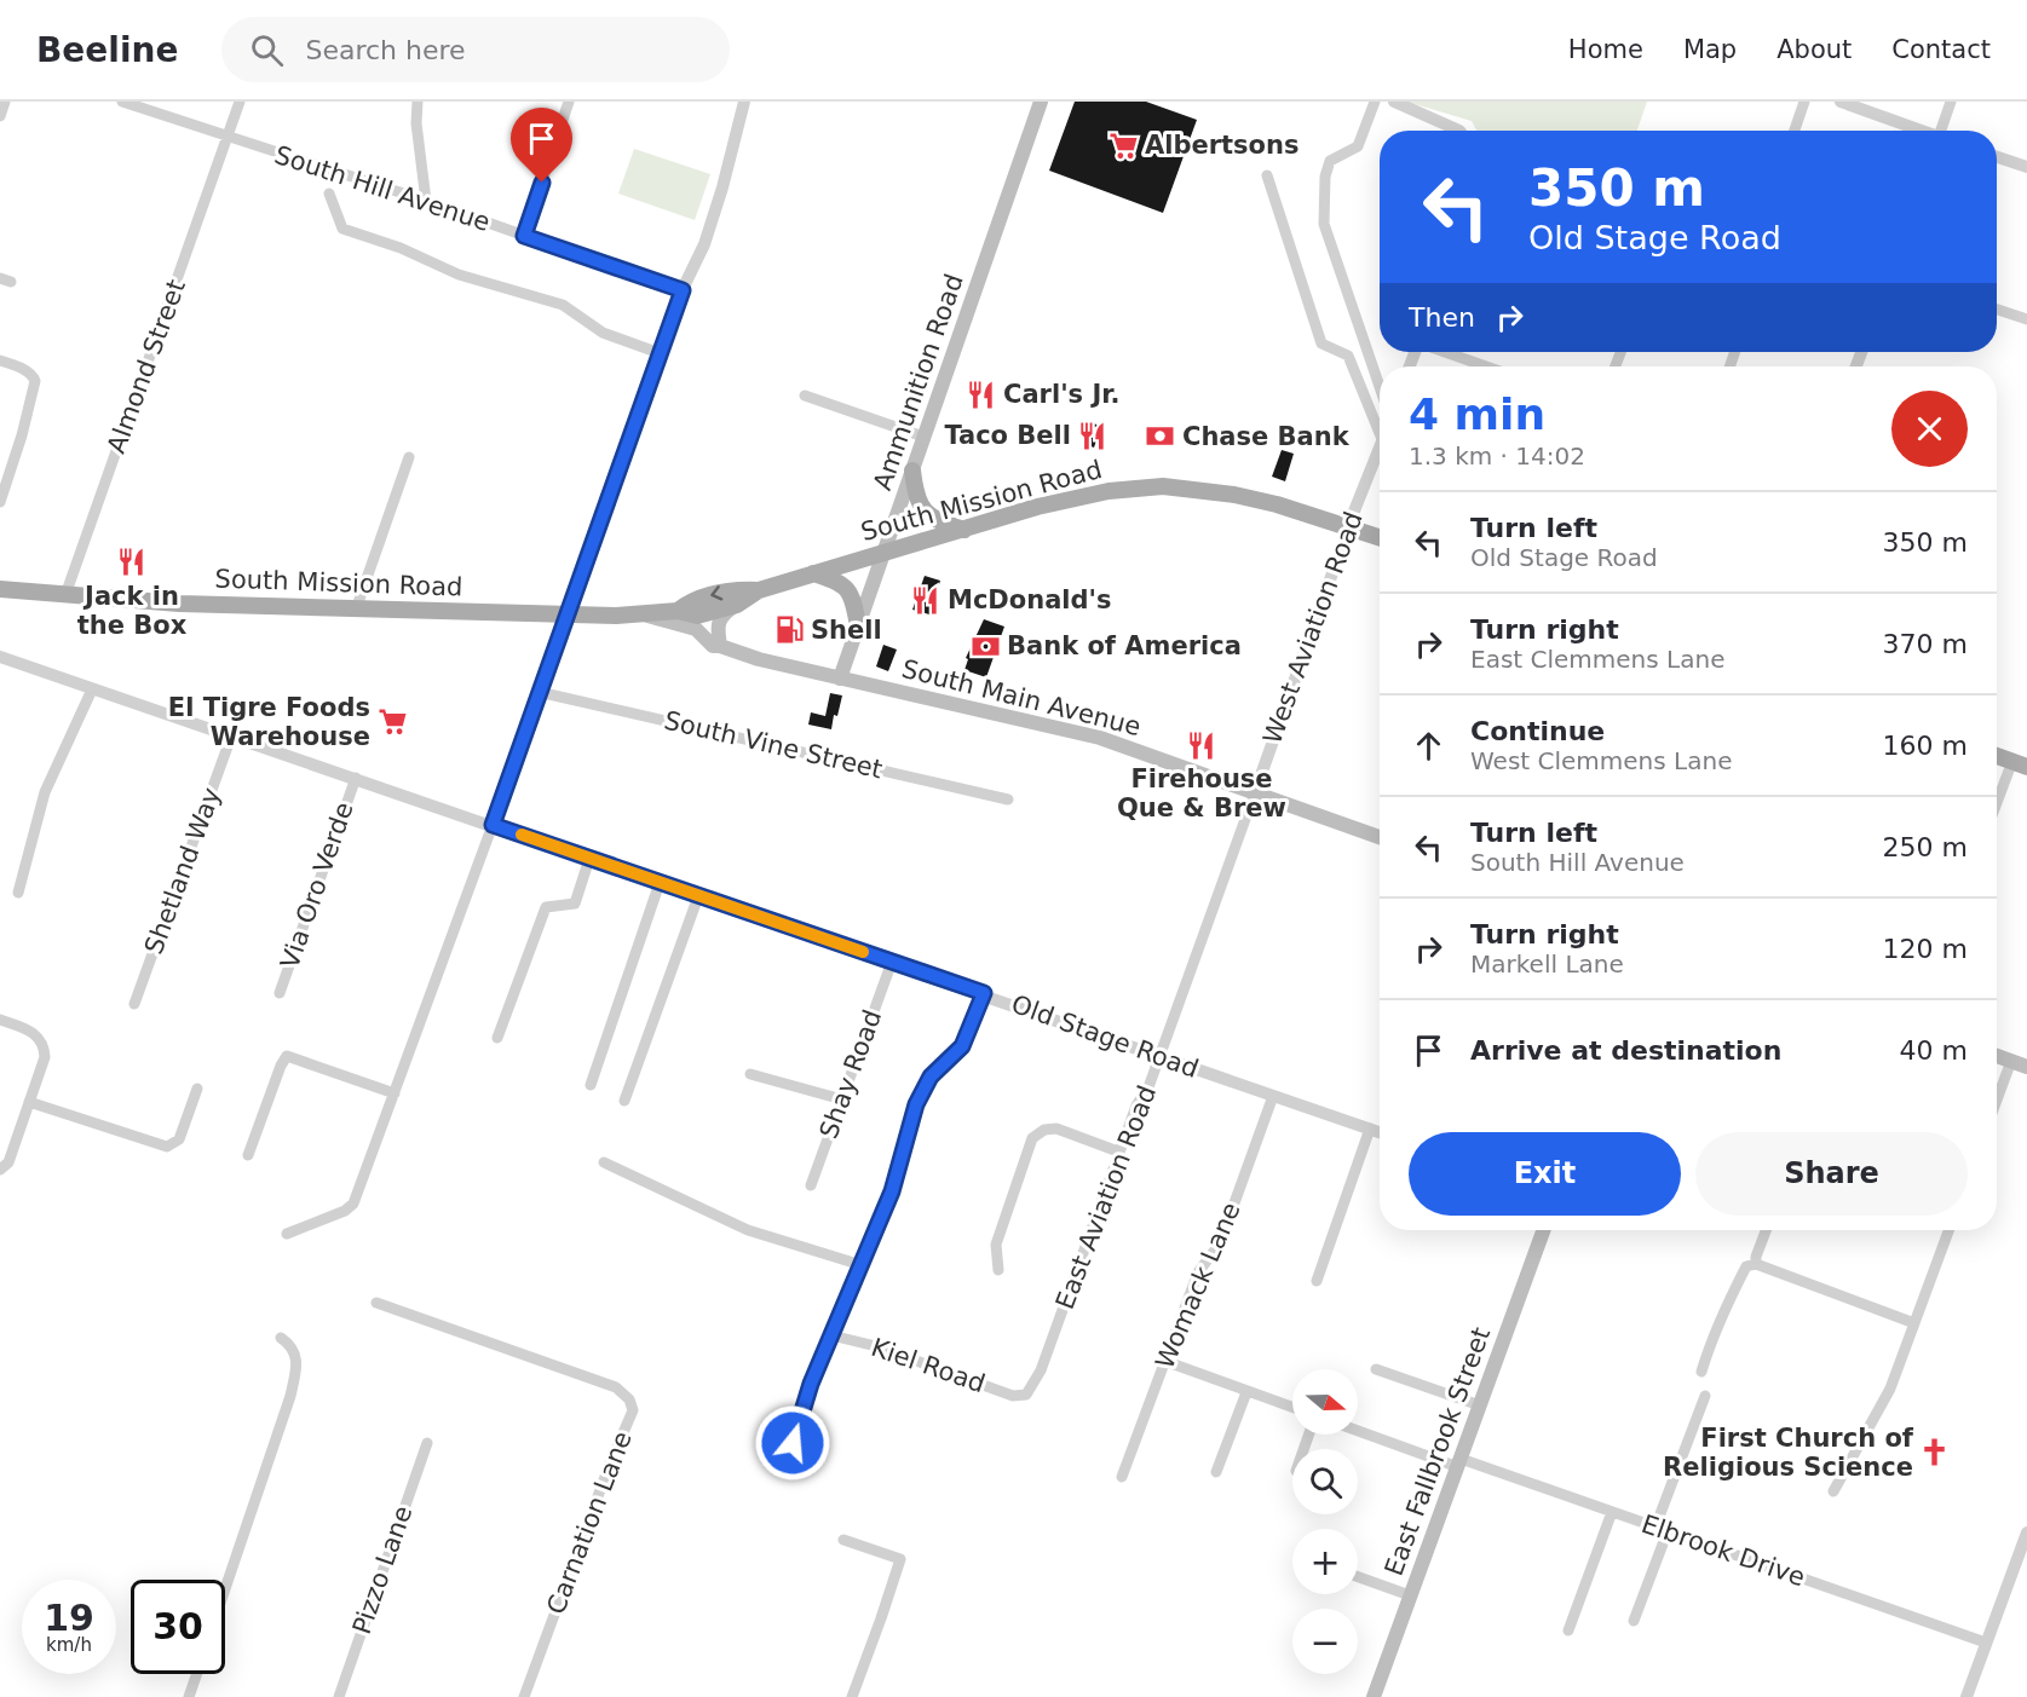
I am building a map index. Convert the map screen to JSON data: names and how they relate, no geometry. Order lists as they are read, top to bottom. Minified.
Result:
{"streets":{"main road":["Ammunition Road","South Mission Road","South Main Avenue","East Fallbrook Street"],"street":["South Hill Avenue","Almond Street","West Aviation Road","South Vine Street","Shetland Way","Via Oro Verde","Old Stage Road","Shay Road","East Aviation Road","Womack Lane","Kiel Road","Carnation Lane","Elbrook Drive","Pizzo Lane"]},"crossings":[["South Hill Avenue","Almond Street"],["Almond Street","South Mission Road"],["Ammunition Road","South Mission Road"],["Ammunition Road","South Main Avenue"],["South Mission Road","West Aviation Road"],["South Mission Road","South Main Avenue"],["West Aviation Road","South Main Avenue"],["West Aviation Road","East Aviation Road"],["South Main Avenue","East Aviation Road"],["Shetland Way","Old Stage Road"],["Via Oro Verde","Old Stage Road"],["Old Stage Road","Shay Road"],["Old Stage Road","East Aviation Road"],["Old Stage Road","Womack Lane"],["East Aviation Road","Kiel Road"],["East Fallbrook Street","Elbrook Drive"]],"places":{"supermarket":["Albertsons","El Tigre Foods Warehouse"],"restaurant":["Carl's Jr.","Taco Bell","Jack in the Box","McDonald's","Firehouse Que & Brew"],"bank":["Chase Bank","Bank of America"],"fuel station":["Shell"],"church":["First Church of Religious Science"]},"north":"right","page":{"header":"Beeline","search":"Search here","nav":["Home","Map","About","Contact"],"turn":["350 m","Old Stage Road"],"then":"Then","heading":["4 min","1.3 km · 14:02"],"list":[{"name":"Turn left","note":"Old Stage Road","value":"350 m"},{"name":"Turn right","note":"East Clemmens Lane","value":"370 m"},{"name":"Continue","note":"West Clemmens Lane","value":"160 m"},{"name":"Turn left","note":"South Hill Avenue","value":"250 m"},{"name":"Turn right","note":"Markell Lane","value":"120 m"},{"name":"Arrive at destination","value":"40 m"}],"buttons":["Exit","Share"],"map_buttons":["+","−"],"speed":"19 km/h","limit":"30"}}
